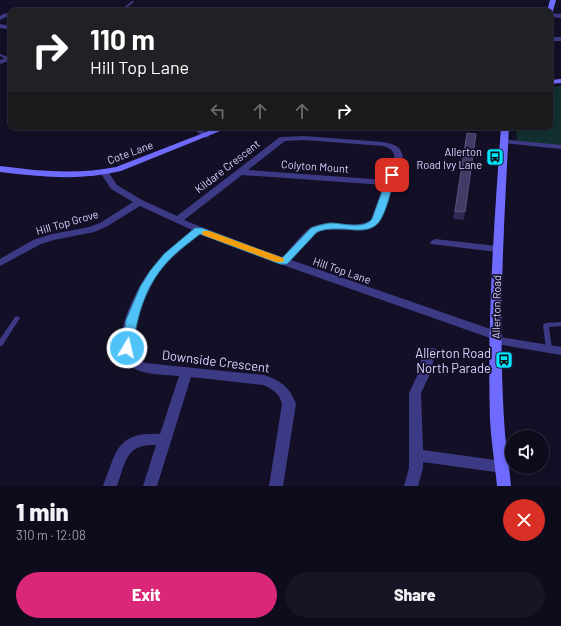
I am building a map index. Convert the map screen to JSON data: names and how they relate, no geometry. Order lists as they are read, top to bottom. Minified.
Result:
{"streets":{"street":["Cote Lane","Kildare Crescent","Colyton Mount","Hill Top Grove","Hill Top Lane","Allerton Road","Downside Crescent"]},"crossings":[["Cote Lane","Hill Top Lane"],["Kildare Crescent","Colyton Mount"],["Kildare Crescent","Hill Top Lane"],["Hill Top Grove","Hill Top Lane"],["Hill Top Lane","Allerton Road"],["Hill Top Lane","Downside Crescent"]],"places":{"bus stop":["Allerton Road Ivy Lane","Allerton Road North Parade"]},"page":{"turn":["110 m","Hill Top Lane"],"heading":["1 min","310 m · 12:08"],"buttons":["Exit","Share"]}}
